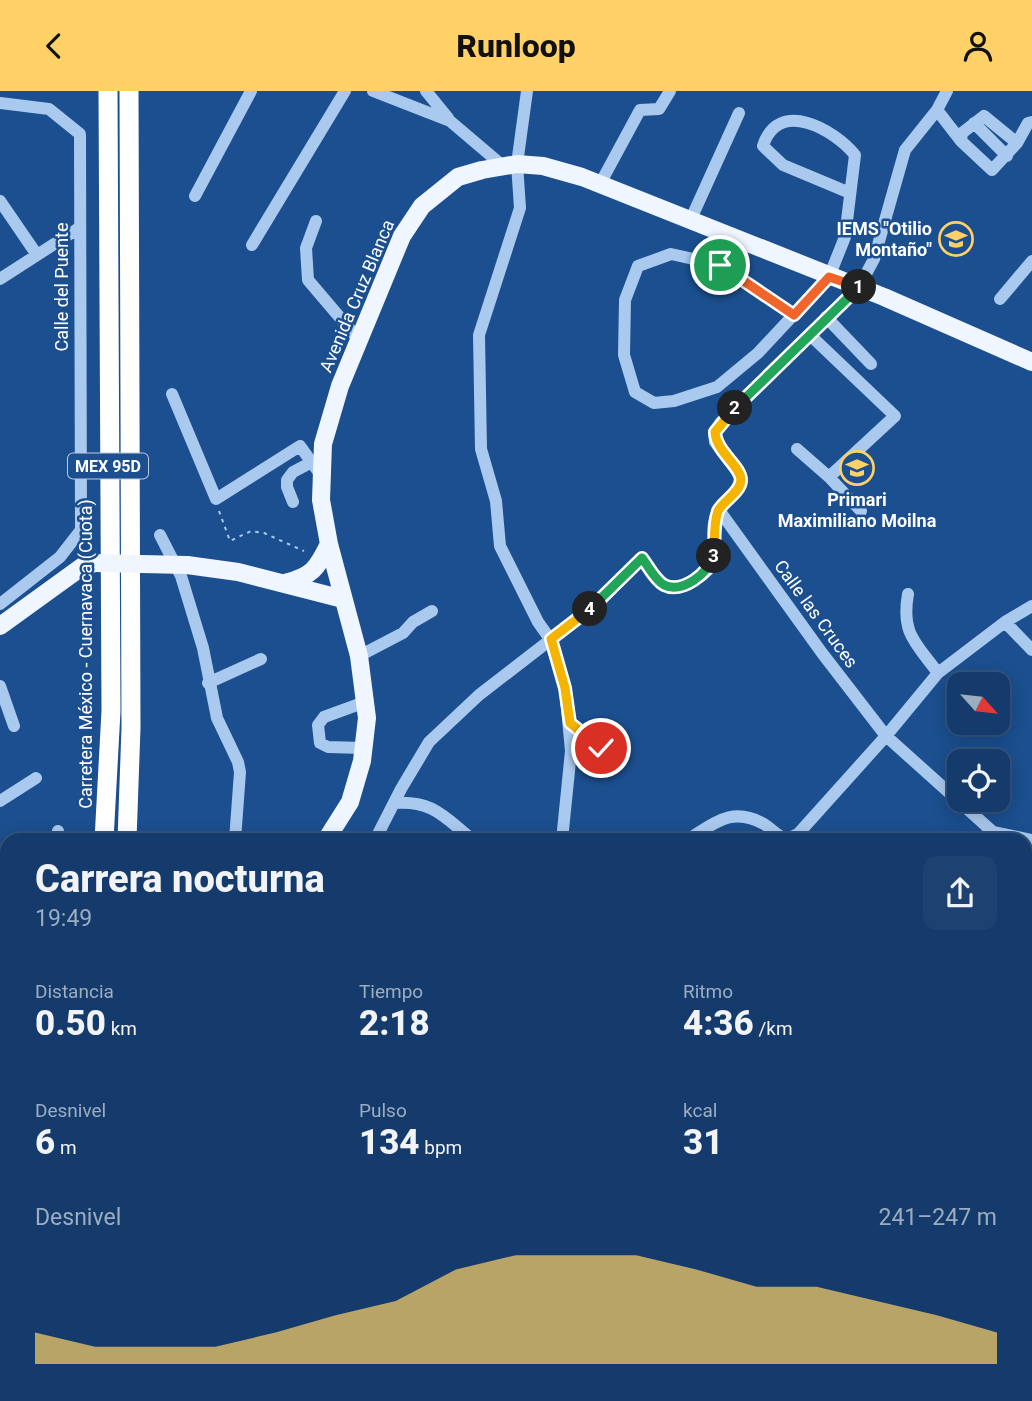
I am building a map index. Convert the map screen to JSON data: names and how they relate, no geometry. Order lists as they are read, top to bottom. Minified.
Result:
{"streets":{"highway":["MEX 95D","Carretera México - Cuernavaca (Cuota)"],"main road":["Avenida Cruz Blanca"],"street":["Calle del Puente","Calle las Cruces"]},"places":{"school or university":["IEMS \"Otilio Montaño\"","Primari Maximiliano Moilna"]},"north":"bottom right","page":{"header":"Runloop","pins":["1","2","3","4"],"heading":["Carrera nocturna","19:49"],"stats":[["Distancia","0.50 km"],["Tiempo","2:18"],["Ritmo","4:36 /km"],["Desnivel","6 m"],["Pulso","134 bpm"],["kcal","31"]],"chart":["Desnivel","241–247 m"]}}
